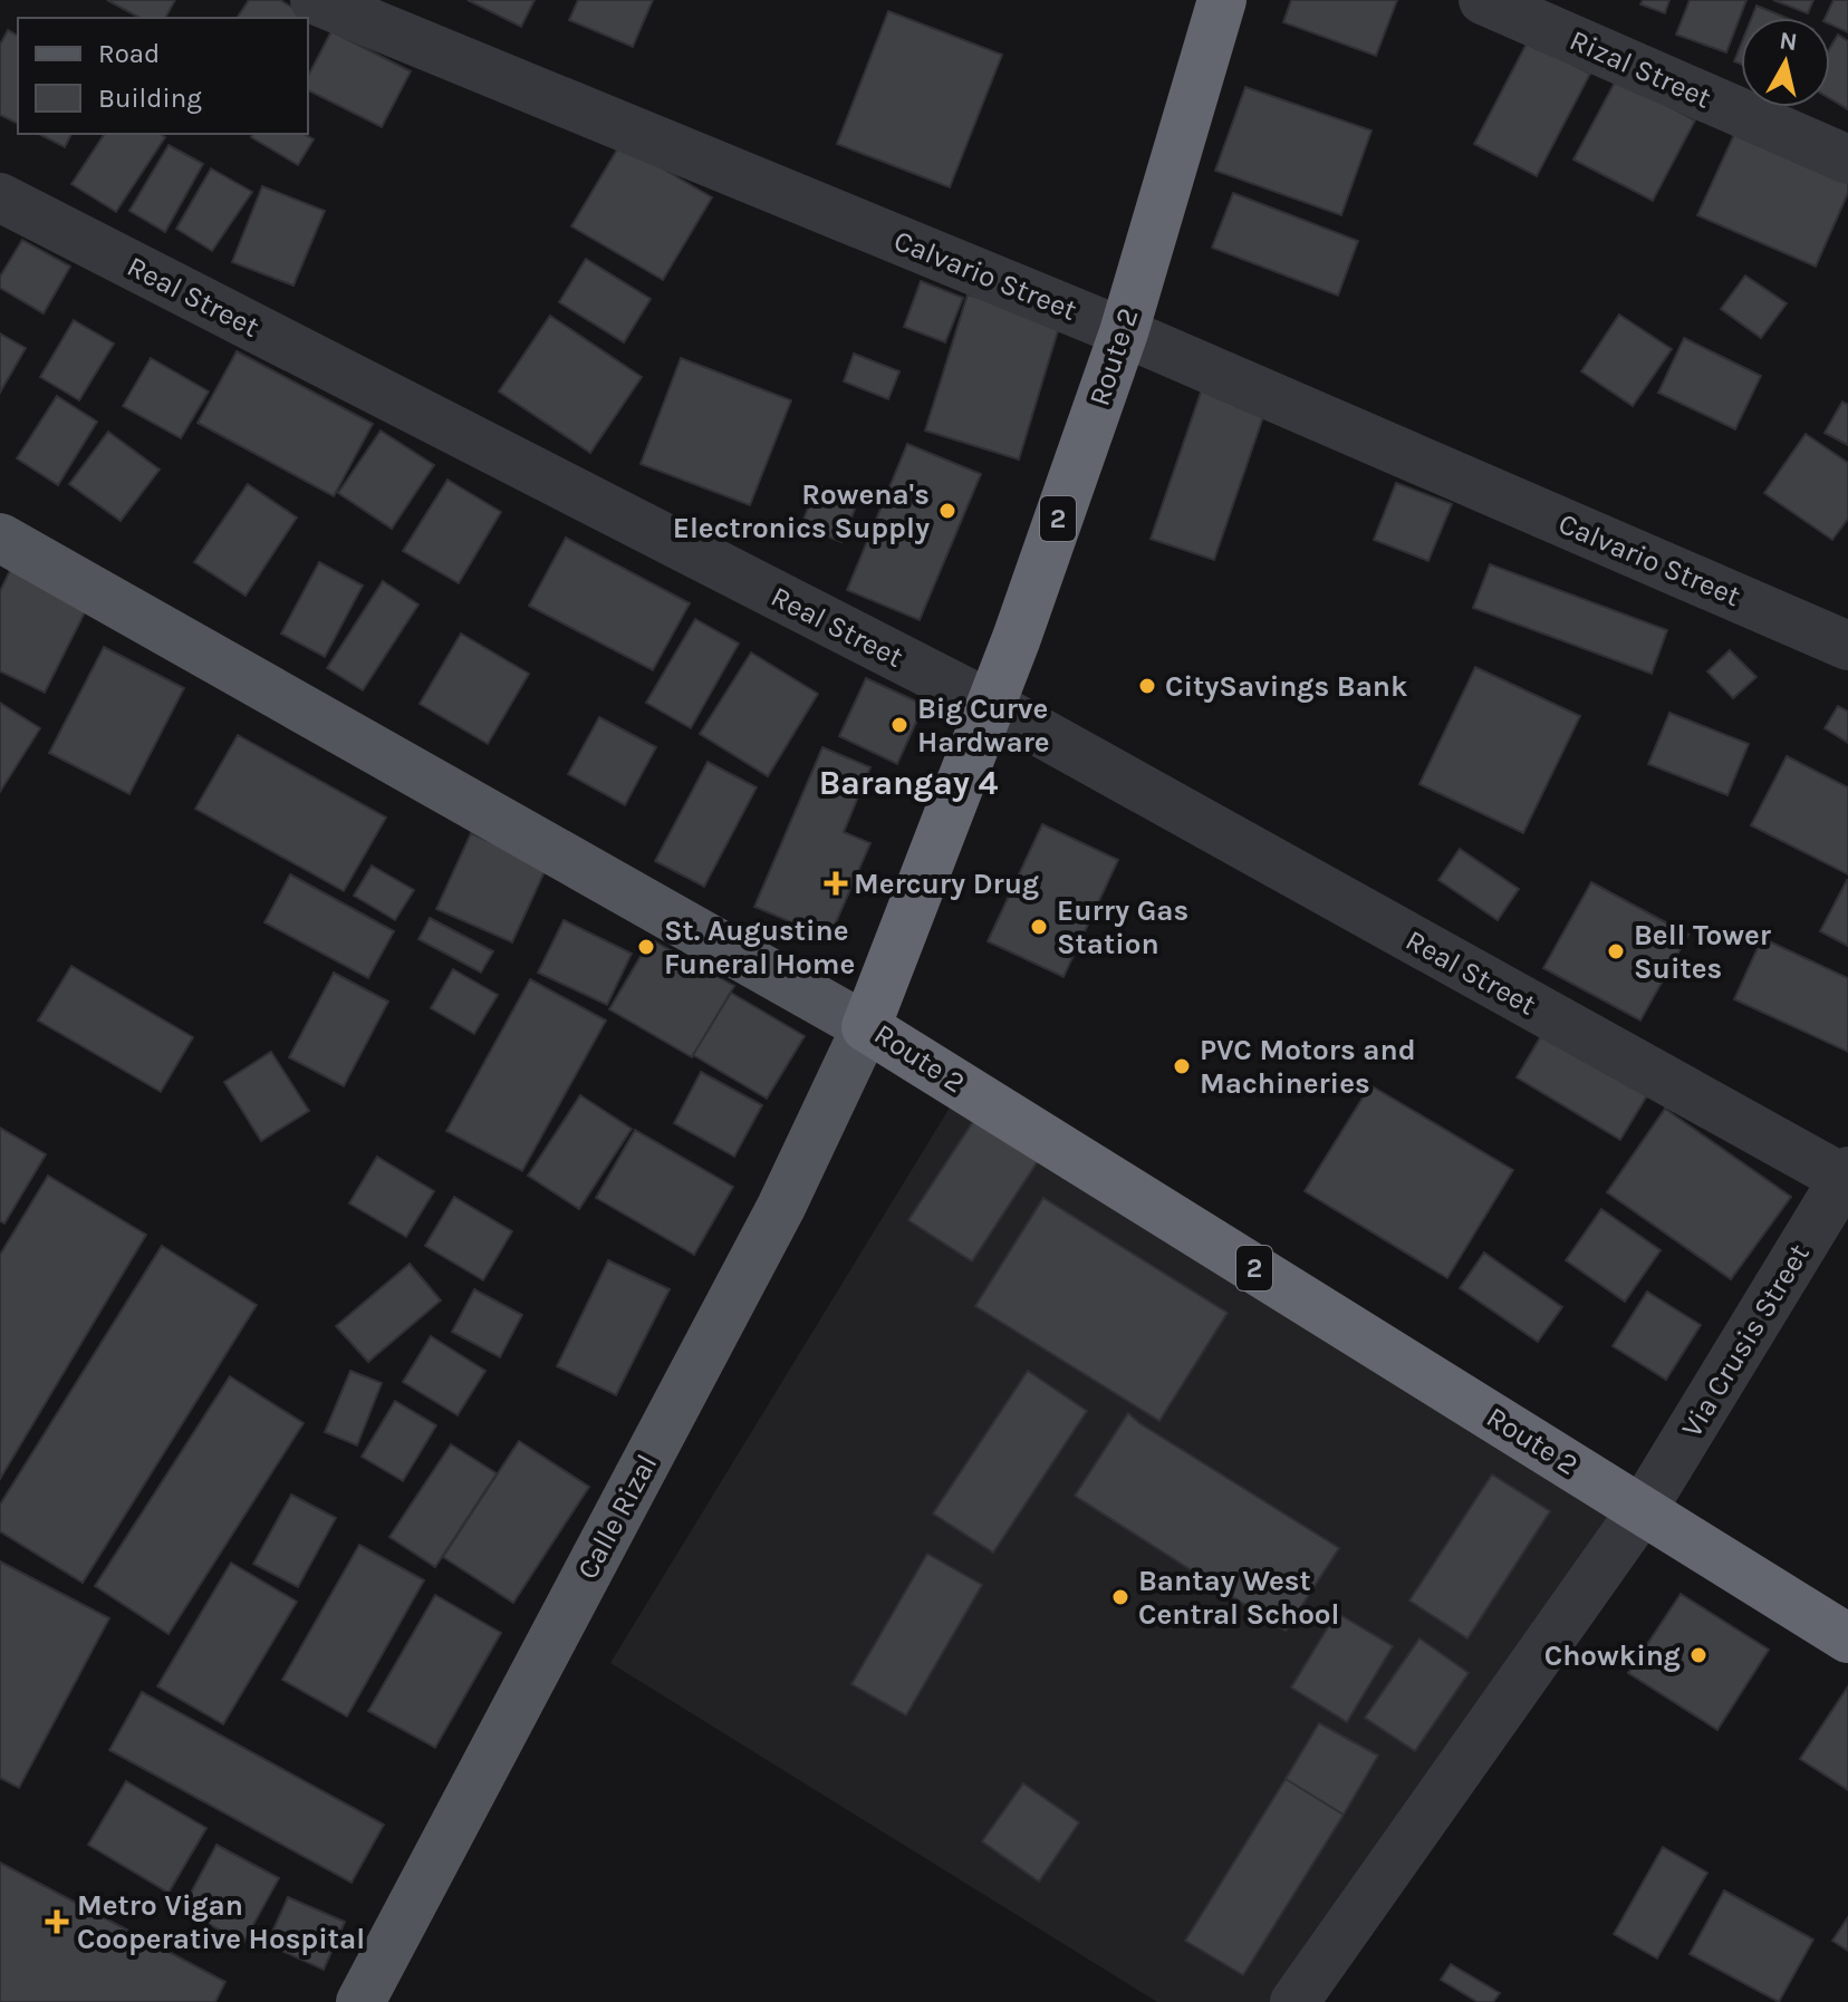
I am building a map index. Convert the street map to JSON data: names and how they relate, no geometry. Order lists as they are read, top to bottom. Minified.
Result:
{"streets":{"highway":["Route 2","2"],"main road":["Calle Rizal"],"street":["Rizal Street","Calvario Street","Real Street","Via Crusis Street"]},"crossings":[["Calvario Street","Route 2"],["Real Street","Route 2"],["Real Street","Via Crusis Street"],["Route 2","Via Crusis Street"],["Route 2","Calle Rizal"]],"districts":["Barangay 4"],"places":{"other":["Rowena's Electronics Supply","CitySavings Bank","Big Curve Hardware","Eurry Gas Station","St. Augustine Funeral Home","Bell Tower Suites","PVC Motors and Machineries","Bantay West Central School","Chowking"],"health":["Mercury Drug","Metro Vigan Cooperative Hospital"]},"legend":["Road","Building"],"north":"top"}
